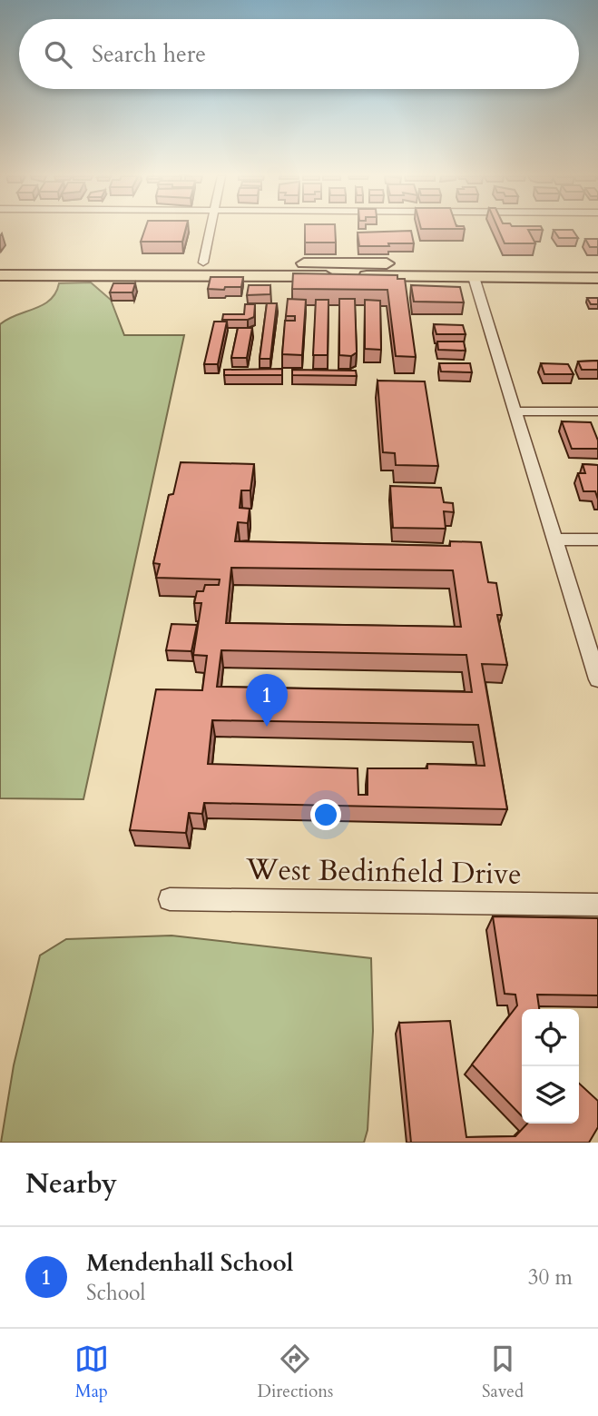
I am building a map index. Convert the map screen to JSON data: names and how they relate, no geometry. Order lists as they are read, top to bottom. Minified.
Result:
{"streets":{"street":["West Bedinfield Drive"]},"page":{"search":"Search here","pins":"1","heading":"Nearby","list":[{"mark":"1","name":"Mendenhall School","note":"School","value":"30 m"}],"nav":["Map","Directions","Saved"]}}
